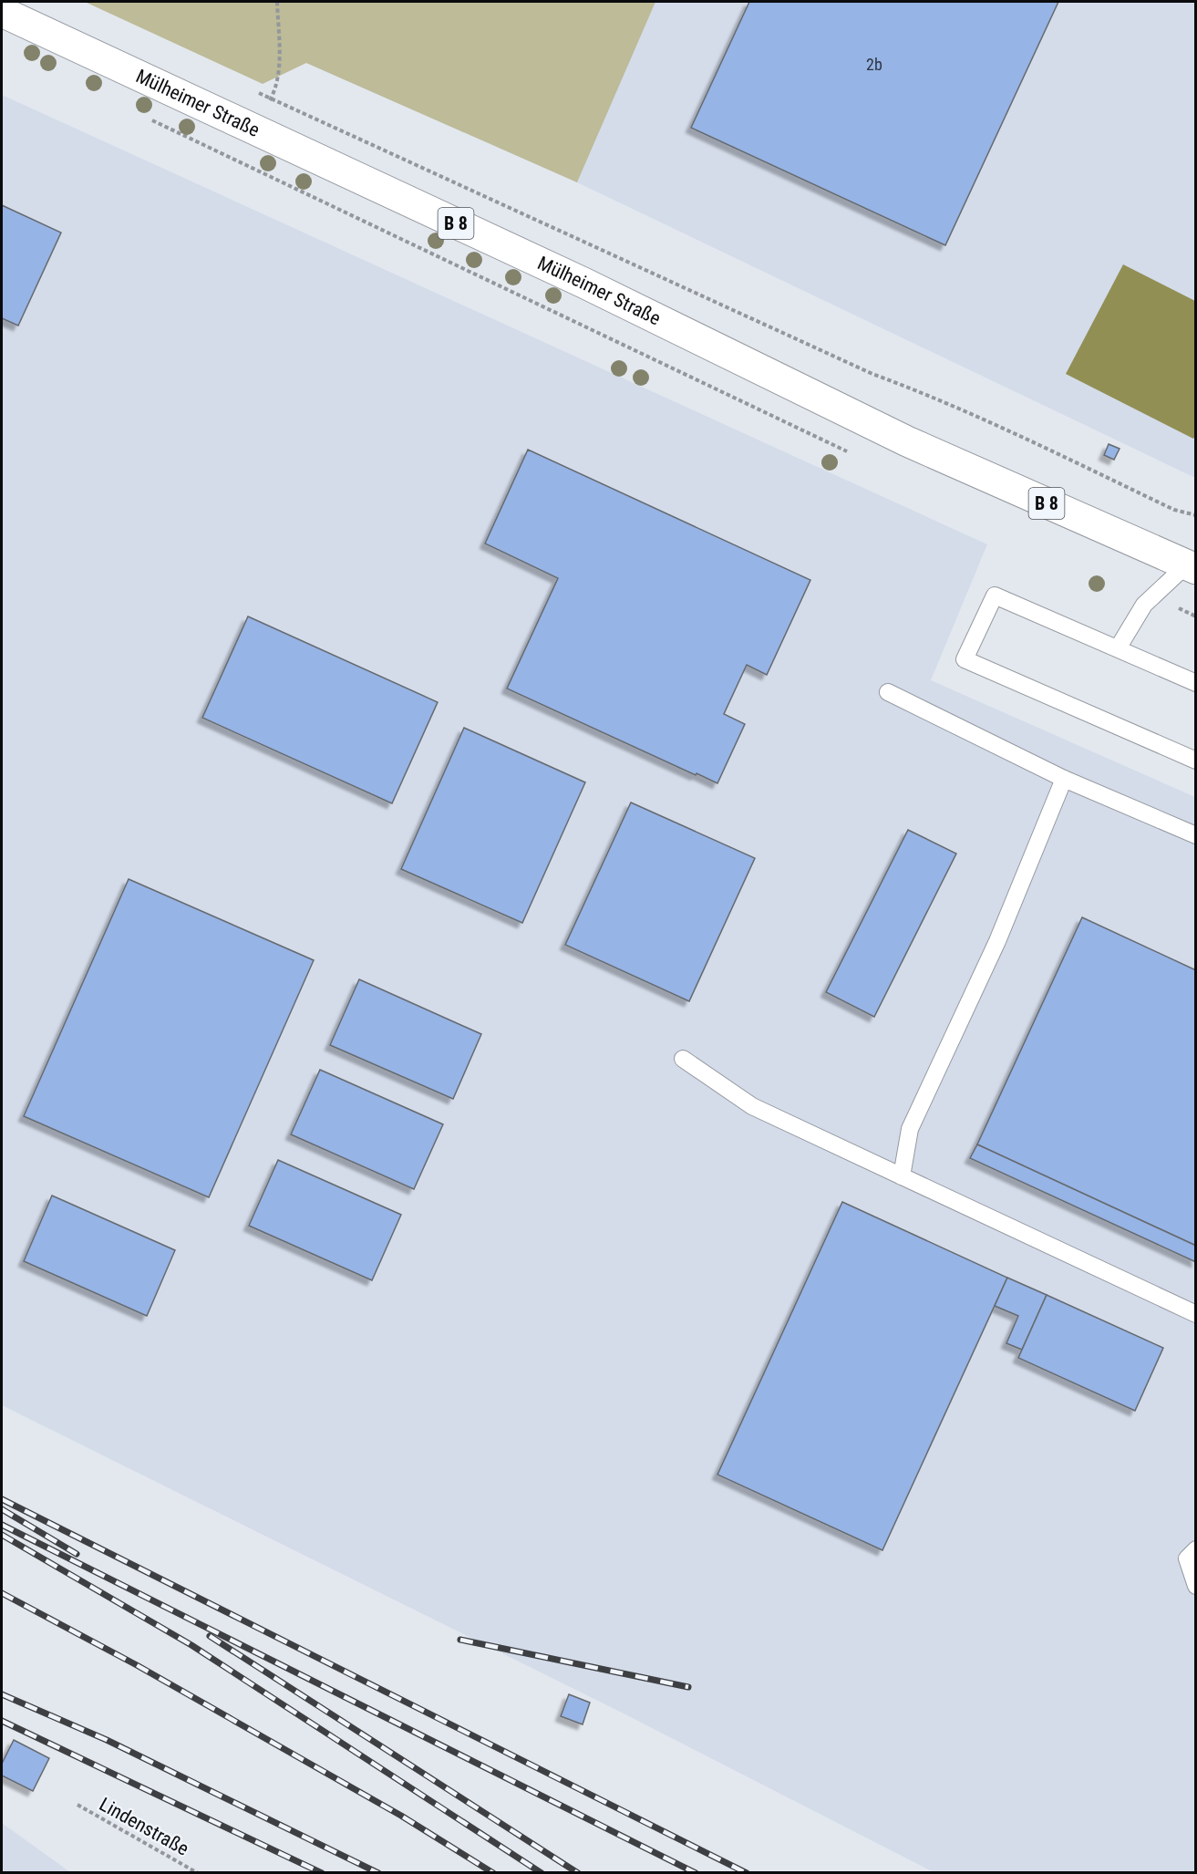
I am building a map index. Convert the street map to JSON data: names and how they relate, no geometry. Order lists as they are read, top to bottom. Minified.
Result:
{"streets":{"main road":["Mülheimer Straße","B 8"],"path":["Lindenstraße"]},"house_numbers":["2b"]}
